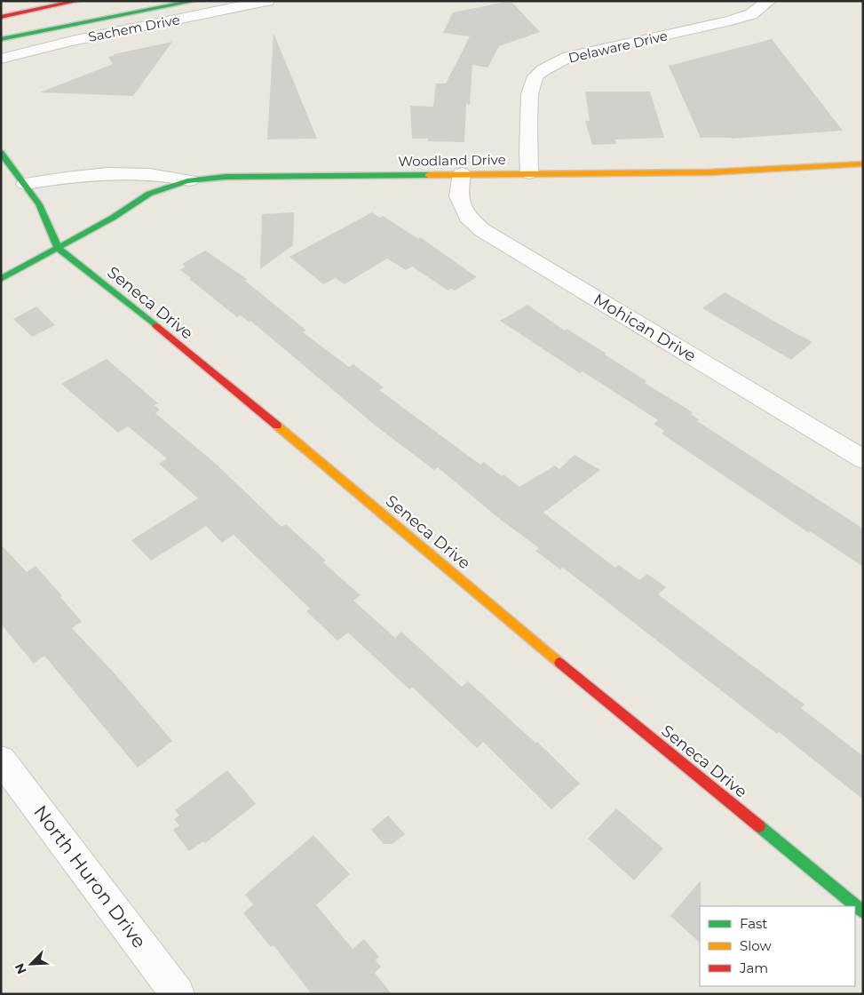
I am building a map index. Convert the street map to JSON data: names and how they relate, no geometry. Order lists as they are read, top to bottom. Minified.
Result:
{"streets":{"street":["Sachem Drive","Delaware Drive","Woodland Drive","Seneca Drive","Mohican Drive","North Huron Drive"]},"crossings":[["Delaware Drive","Woodland Drive"],["Woodland Drive","Seneca Drive"],["Woodland Drive","Mohican Drive"]],"legend":["Fast","Slow","Jam"],"north":"bottom left"}
